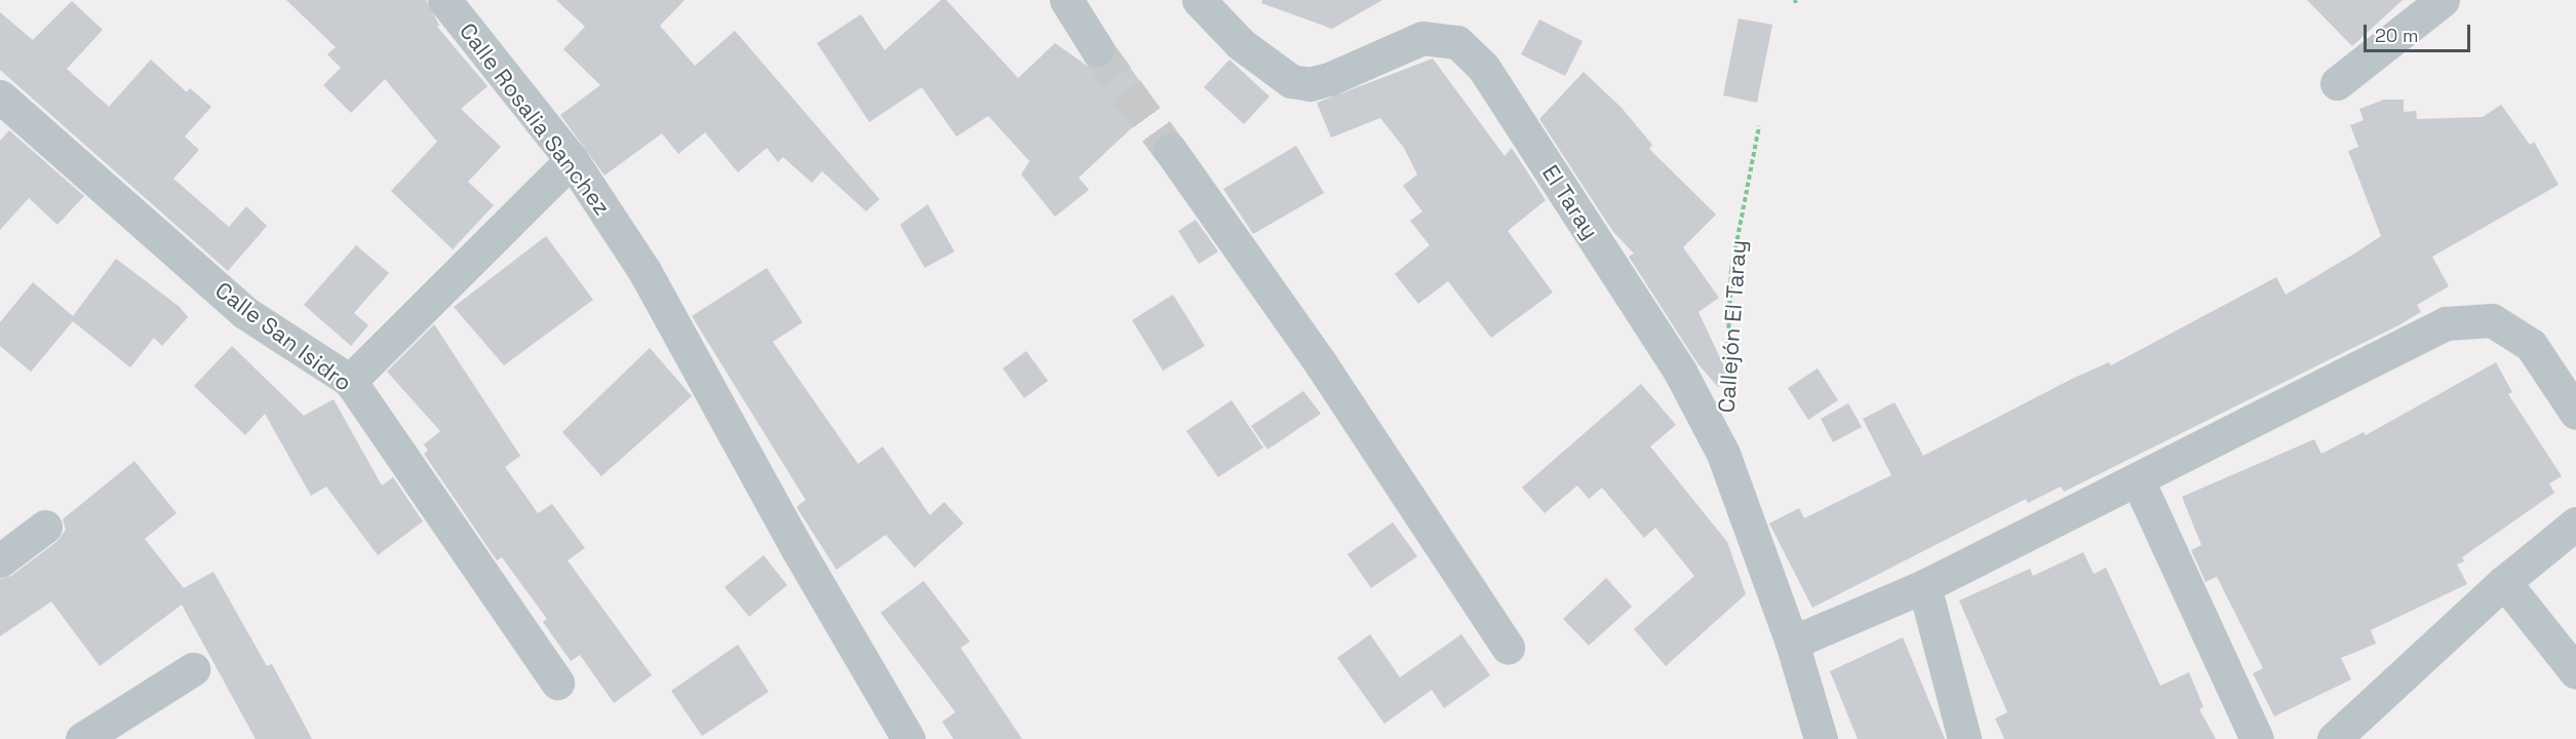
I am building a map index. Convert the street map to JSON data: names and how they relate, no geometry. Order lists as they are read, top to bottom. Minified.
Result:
{"streets":{"street":["Calle Rosalia Sanchez","El Taray","Calle San Isidro"],"path":["Callejón El Taray"]},"scale_bar":"20 m"}
